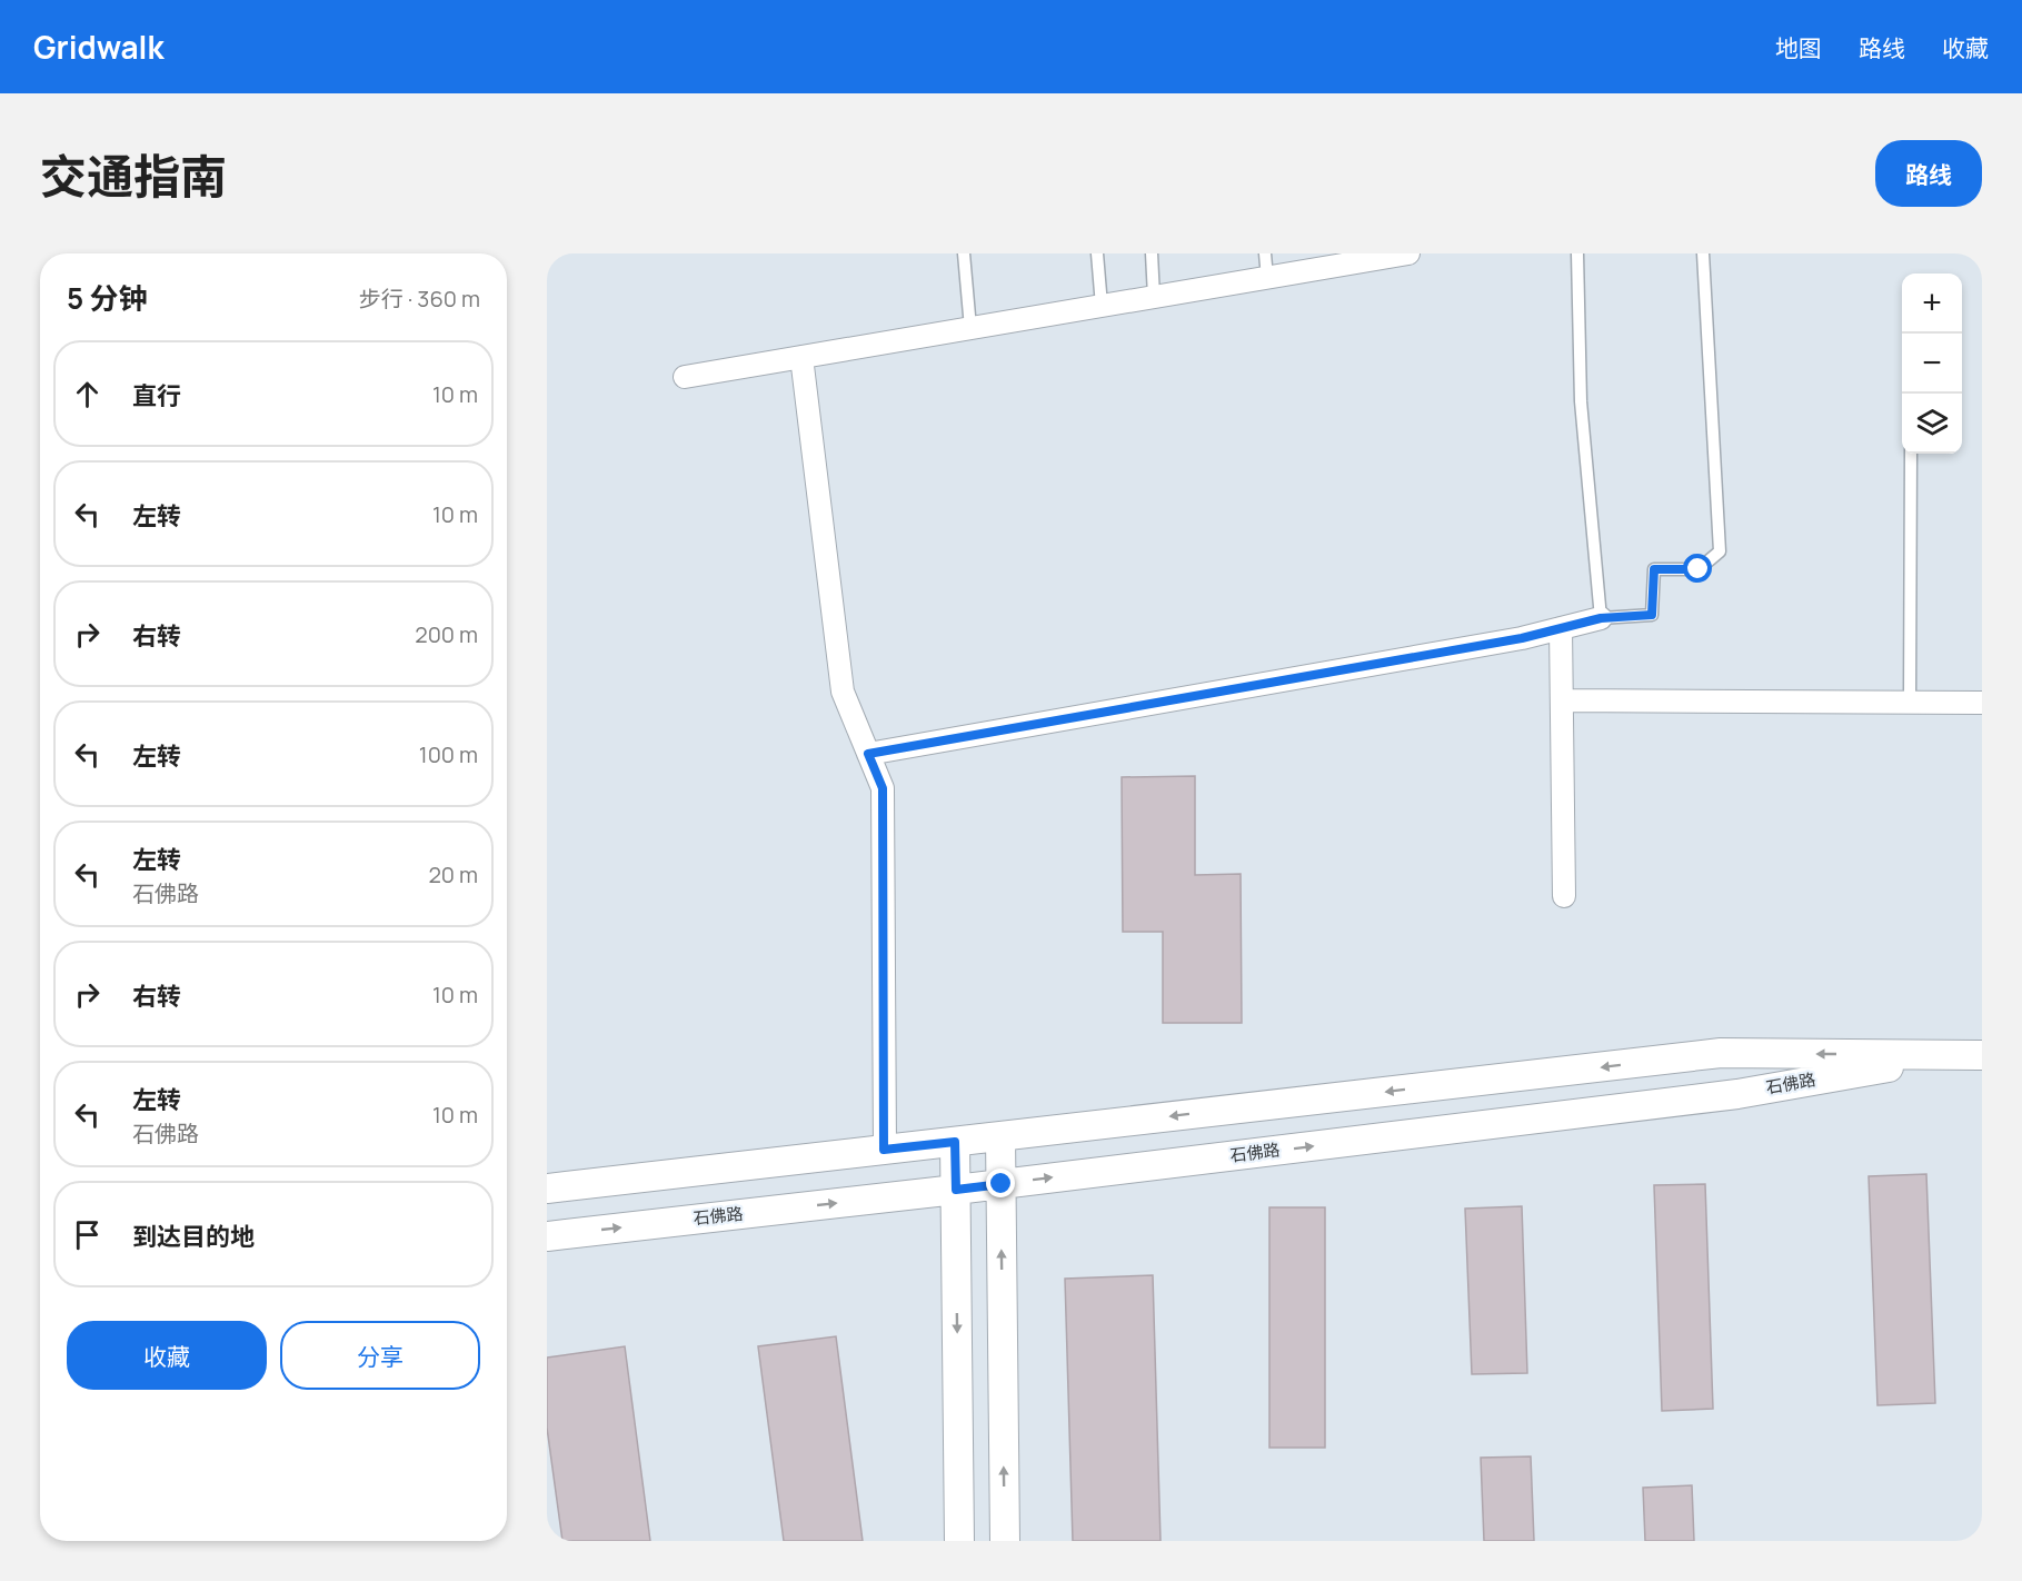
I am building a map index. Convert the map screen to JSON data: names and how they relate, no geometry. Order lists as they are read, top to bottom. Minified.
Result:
{"streets":{"street":["石佛路"]},"page":{"header":"Gridwalk","nav":["地图","路线","收藏"],"title":"交通指南","buttons":["路线",["收藏","分享"]],"heading":["5 分钟","步行 · 360 m"],"map_buttons":["+","−"],"list":[["直行","10 m"],["左转","10 m"],["右转","200 m"],["左转","100 m"],["左转","石佛路","20 m"],["右转","10 m"],["左转","石佛路","10 m"],"到达目的地"]}}
